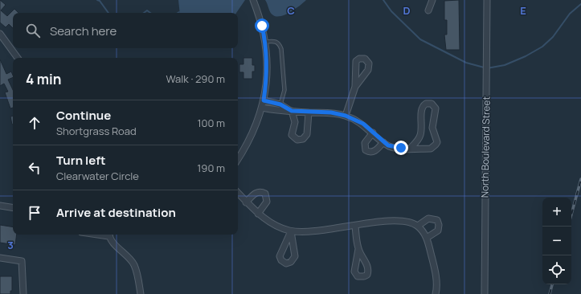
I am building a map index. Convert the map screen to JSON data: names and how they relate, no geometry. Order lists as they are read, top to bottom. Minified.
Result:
{"streets":{"street":["North Boulevard Street"]},"page":{"search":"Search here","heading":["4 min","Walk · 290 m"],"list":[["Continue","Shortgrass Road","100 m"],["Turn left","Clearwater Circle","190 m"],"Arrive at destination"],"map_buttons":["+","−"]},"grid":{"columns":["C","D","E"],"rows":["3"]}}
